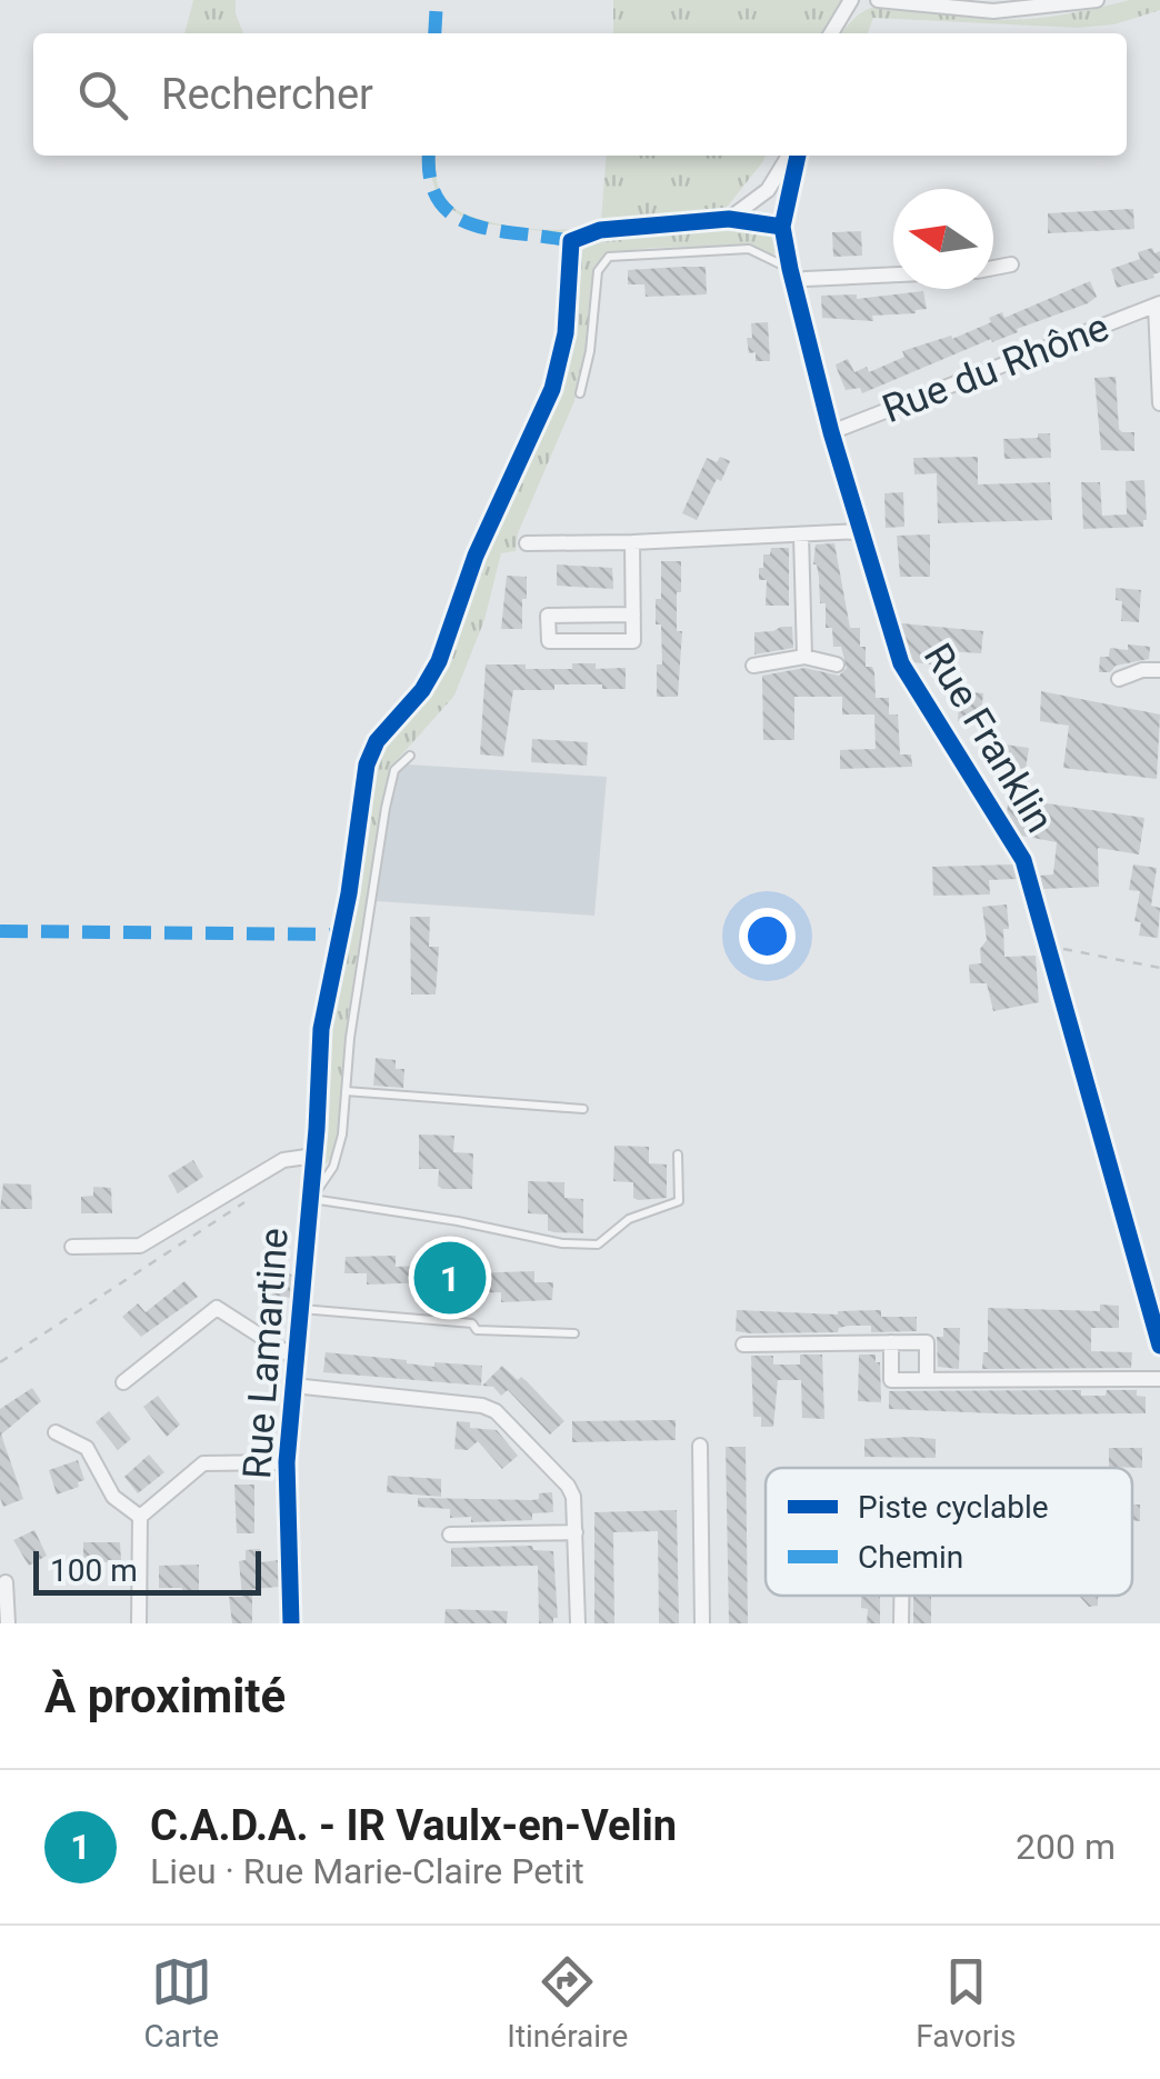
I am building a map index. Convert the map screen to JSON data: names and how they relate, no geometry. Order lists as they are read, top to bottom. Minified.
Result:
{"streets":{"street":["Rue du Rhône","Rue Franklin","Rue Lamartine"]},"crossings":[["Rue du Rhône","Rue Franklin"]],"legend":["Piste cyclable","Chemin"],"scale_bar":"100 m","north":"left","page":{"search":"Rechercher","pins":"1","scale":"100 m","heading":"À proximité","list":[{"mark":"1","name":"C.A.D.A. - IR Vaulx-en-Velin","note":"Lieu · Rue Marie-Claire Petit","value":"200 m"}],"nav":["Carte","Itinéraire","Favoris"]}}
